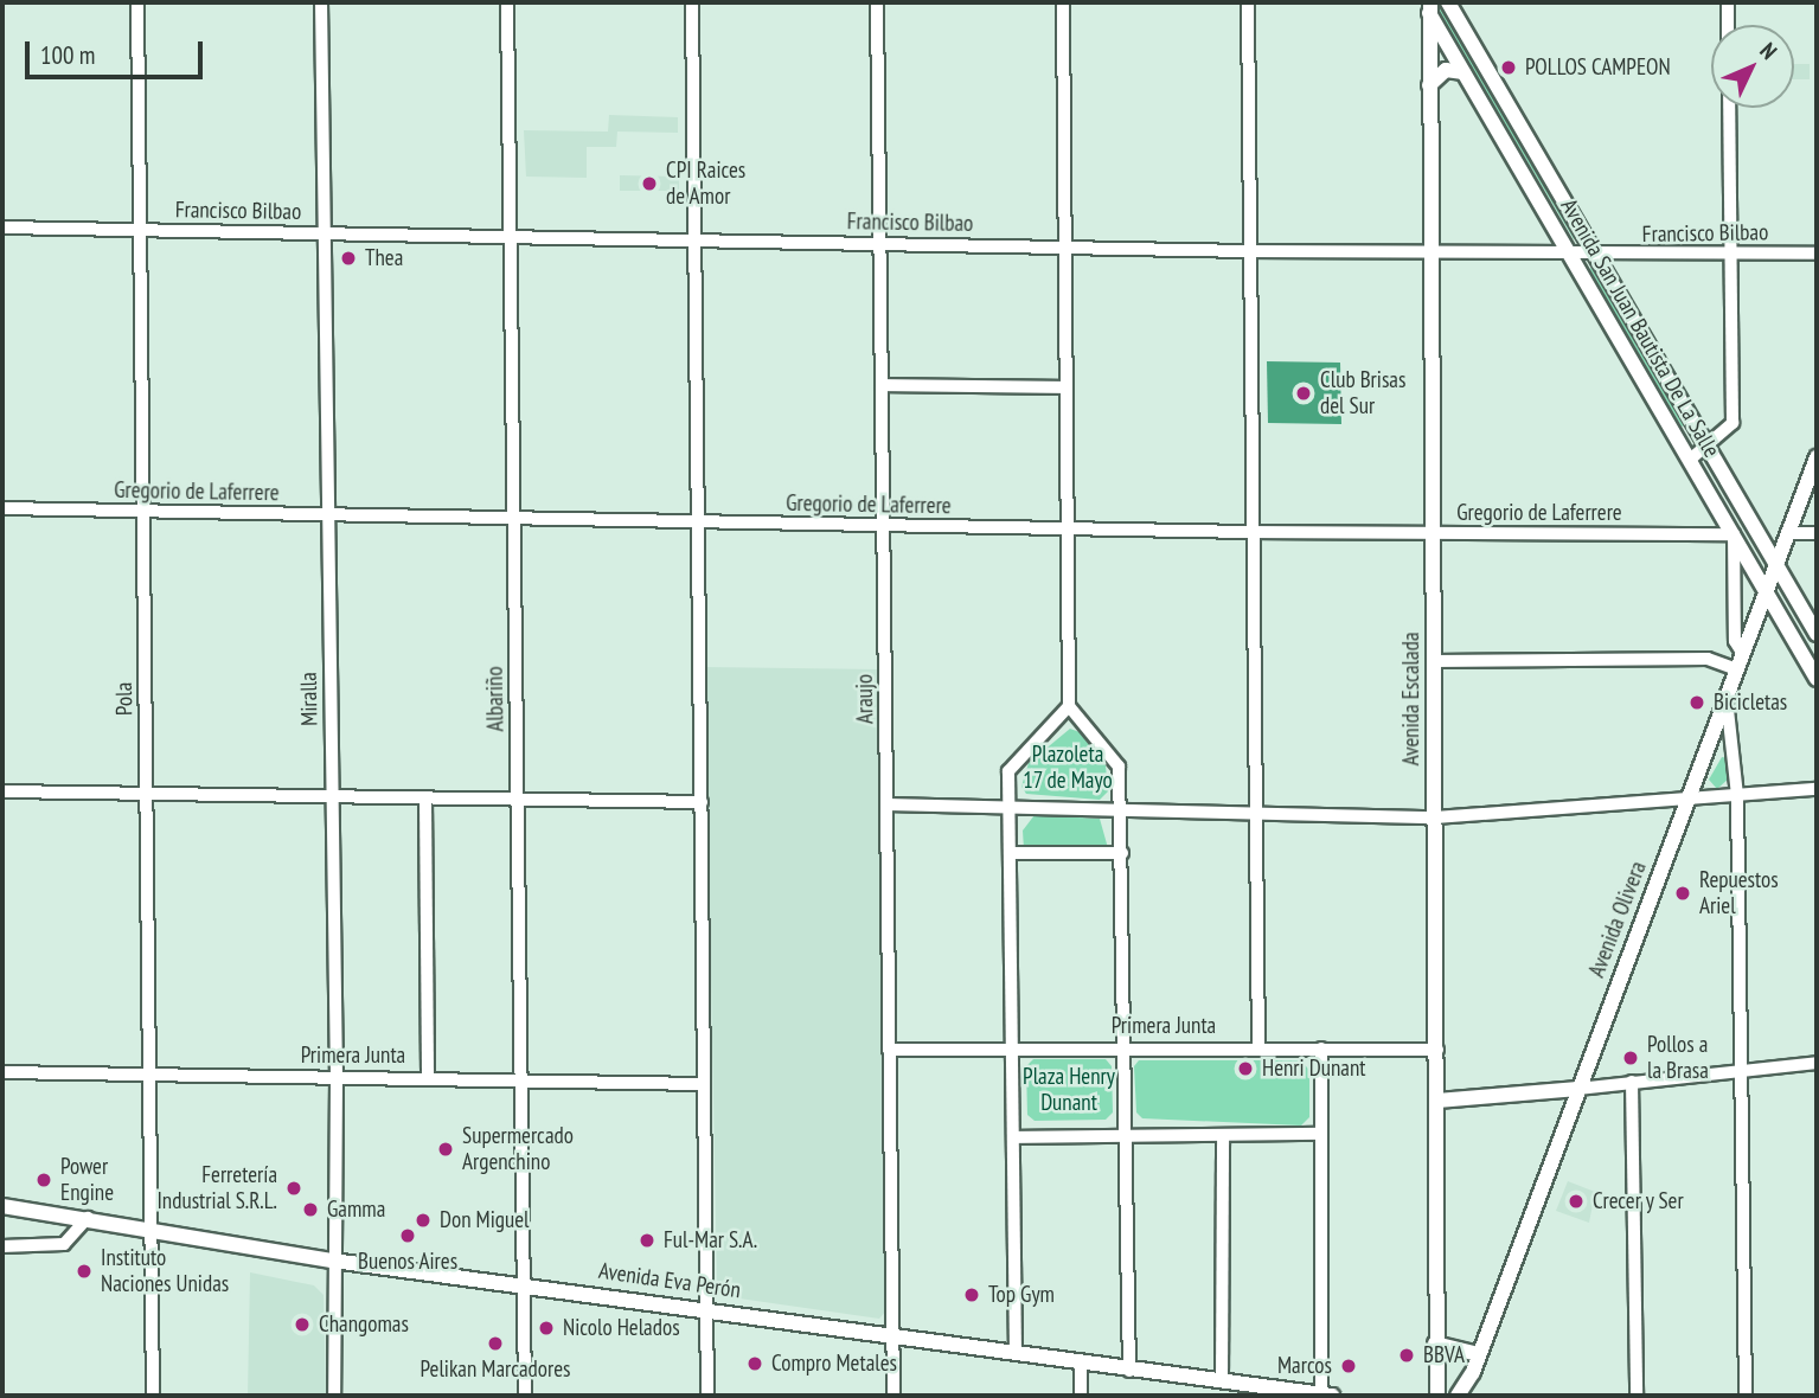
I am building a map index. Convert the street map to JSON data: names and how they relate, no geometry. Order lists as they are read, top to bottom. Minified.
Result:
{"streets":{"street":["Francisco Bilbao","Avenida San Juan Bautista De La Salle","Gregorio de Laferrere","Pola","Miralla","Albariño","Araujo","Avenida Escalada","Avenida Olivera","Primera Junta","Avenida Eva Perón"]},"crossings":[["Francisco Bilbao","Avenida San Juan Bautista De La Salle"],["Francisco Bilbao","Pola"],["Francisco Bilbao","Miralla"],["Francisco Bilbao","Albariño"],["Francisco Bilbao","Araujo"],["Francisco Bilbao","Avenida Escalada"],["Avenida San Juan Bautista De La Salle","Gregorio de Laferrere"],["Avenida San Juan Bautista De La Salle","Avenida Escalada"],["Avenida San Juan Bautista De La Salle","Avenida Olivera"],["Gregorio de Laferrere","Pola"],["Gregorio de Laferrere","Miralla"],["Gregorio de Laferrere","Albariño"],["Gregorio de Laferrere","Araujo"],["Gregorio de Laferrere","Avenida Escalada"],["Pola","Primera Junta"],["Pola","Avenida Eva Perón"],["Miralla","Primera Junta"],["Miralla","Avenida Eva Perón"],["Albariño","Primera Junta"],["Albariño","Avenida Eva Perón"],["Araujo","Primera Junta"],["Araujo","Avenida Eva Perón"],["Avenida Escalada","Primera Junta"]],"parks":["Plazoleta 17 de Mayo","Plaza Henry Dunant"],"places":["POLLOS CAMPEON","CPI Raices de Amor","Thea","Club Brisas del Sur","Bicicletas","Repuestos Ariel","Pollos a la Brasa","Henri Dunant","Supermercado Argenchino","Power Engine","Ferretería Industrial S.R.L.","Crecer y Ser","Gamma","Don Miguel","Buenos Aires","Ful-Mar S.A.","Instituto Naciones Unidas","Top Gym","Changomas","Nicolo Helados","Pelikan Marcadores","BBVA","Compro Metales","Marcos"],"scale_bar":"100 m","north":"top right"}
